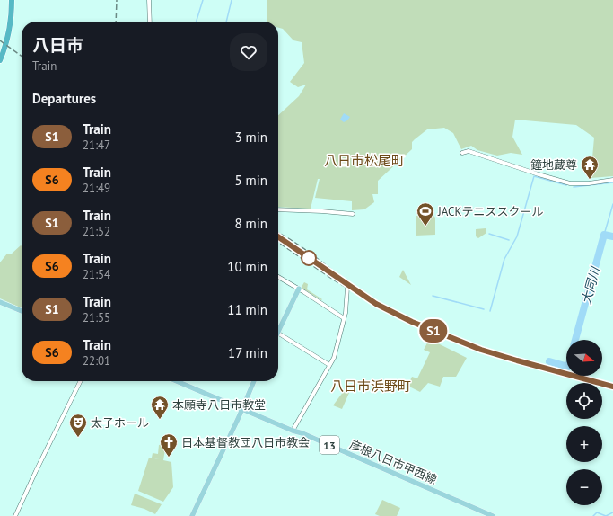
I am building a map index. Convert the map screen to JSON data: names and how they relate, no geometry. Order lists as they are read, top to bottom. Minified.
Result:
{"streets":{"main road":["13","彦根八日市甲西線"]},"districts":["八日市松尾町","八日市浜野町"],"water":["大同川"],"places":{"temple":["鐘地蔵尊","本願寺八日市教堂"],"sports":["JACKテニススクール"],"theatre":["太子ホール"],"church":["日本基督教団八日市教会"]},"north":"right","page":{"on_map":"S1","heading":[["八日市","Train"],"Departures"],"list":[{"mark":"S1","name":"Train","note":"21:47","value":"3 min"},{"mark":"S6","name":"Train","note":"21:49","value":"5 min"},{"mark":"S1","name":"Train","note":"21:52","value":"8 min"},{"mark":"S6","name":"Train","note":"21:54","value":"10 min"},{"mark":"S1","name":"Train","note":"21:55","value":"11 min"},{"mark":"S6","name":"Train","note":"22:01","value":"17 min"}],"map_buttons":["+","−"]}}
